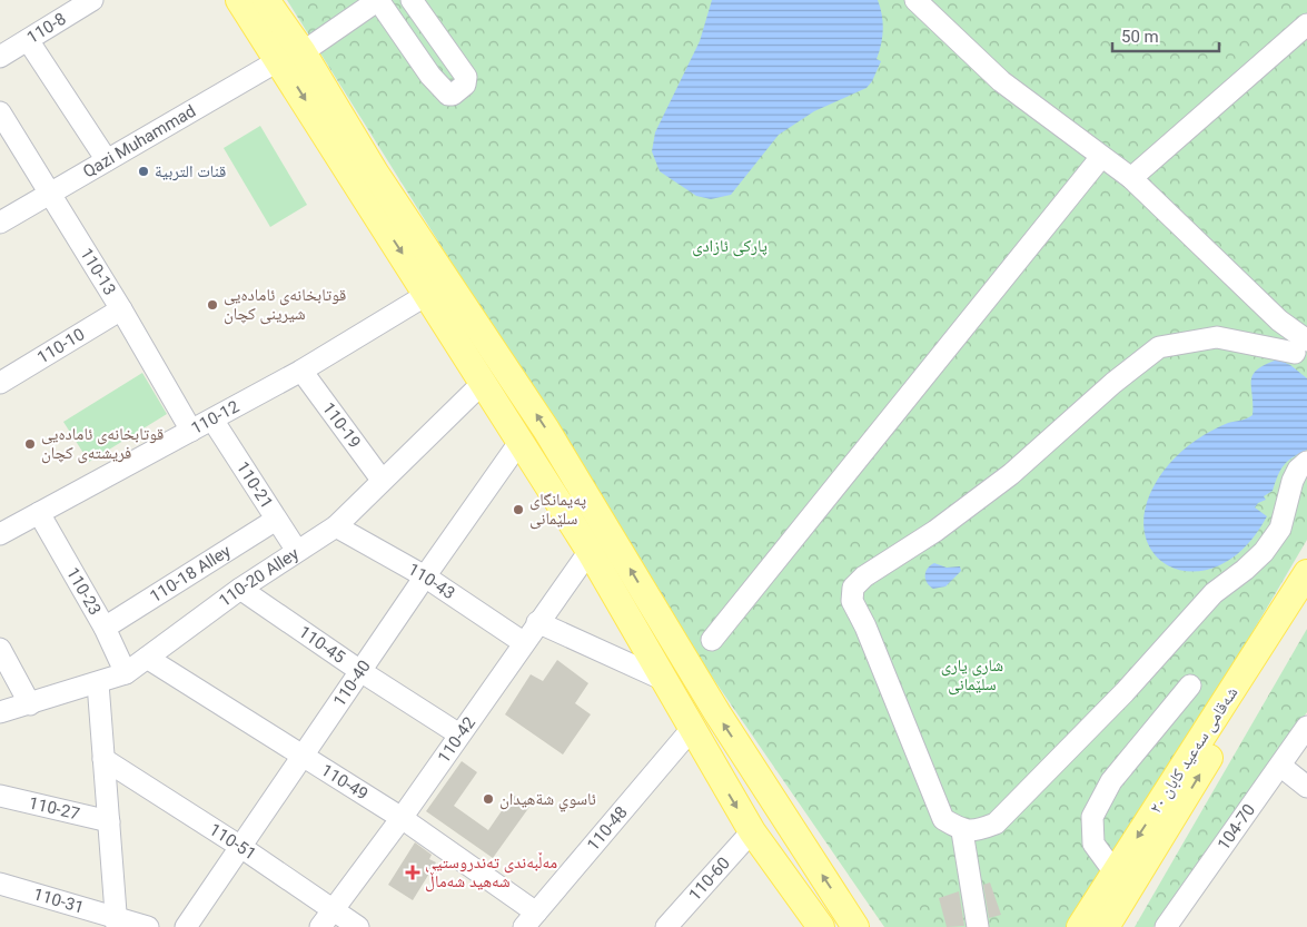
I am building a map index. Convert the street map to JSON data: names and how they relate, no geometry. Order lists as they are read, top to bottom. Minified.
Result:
{"streets":{"main road":["شەقامی سەعید کابان ٢٠"],"street":["110-8","Qazi Muhammad","110-13","110-10","110-12","110-19","110-21","110-18 Alley","110-20 Alley","110-43","110-23","110-45","110-40","110-42","110-49","110-27","104-70","110-48","110-51","110-60","110-31"]},"crossings":[["Qazi Muhammad","110-13"],["110-13","110-10"],["110-13","110-12"],["110-12","110-19"],["110-12","110-21"],["110-12","110-23"],["110-19","110-20 Alley"],["110-21","110-18 Alley"],["110-21","110-20 Alley"],["110-18 Alley","110-23"],["110-20 Alley","110-43"],["110-20 Alley","110-23"],["110-20 Alley","110-45"],["110-20 Alley","110-49"],["110-43","110-40"],["110-43","110-42"],["110-45","110-40"],["110-45","110-42"],["110-40","110-49"],["110-40","110-51"],["110-42","110-49"],["110-42","110-51"],["110-49","110-48"]],"parks":["پارکی ئازادی","شاری یاری سلێمانی"],"places":{"other":["قنات التربیة","قوتابخانەی ئامادەیی شیرینی کچان","قوتابخانەی ئامادەیی فریشتەی کچان","پەیمانگای سلێمانی","ئاسوي شةهيدان"],"health":["مەڵبەندی تەندروستیی شەهید شەماڵ"]},"scale_bar":"50 m"}
